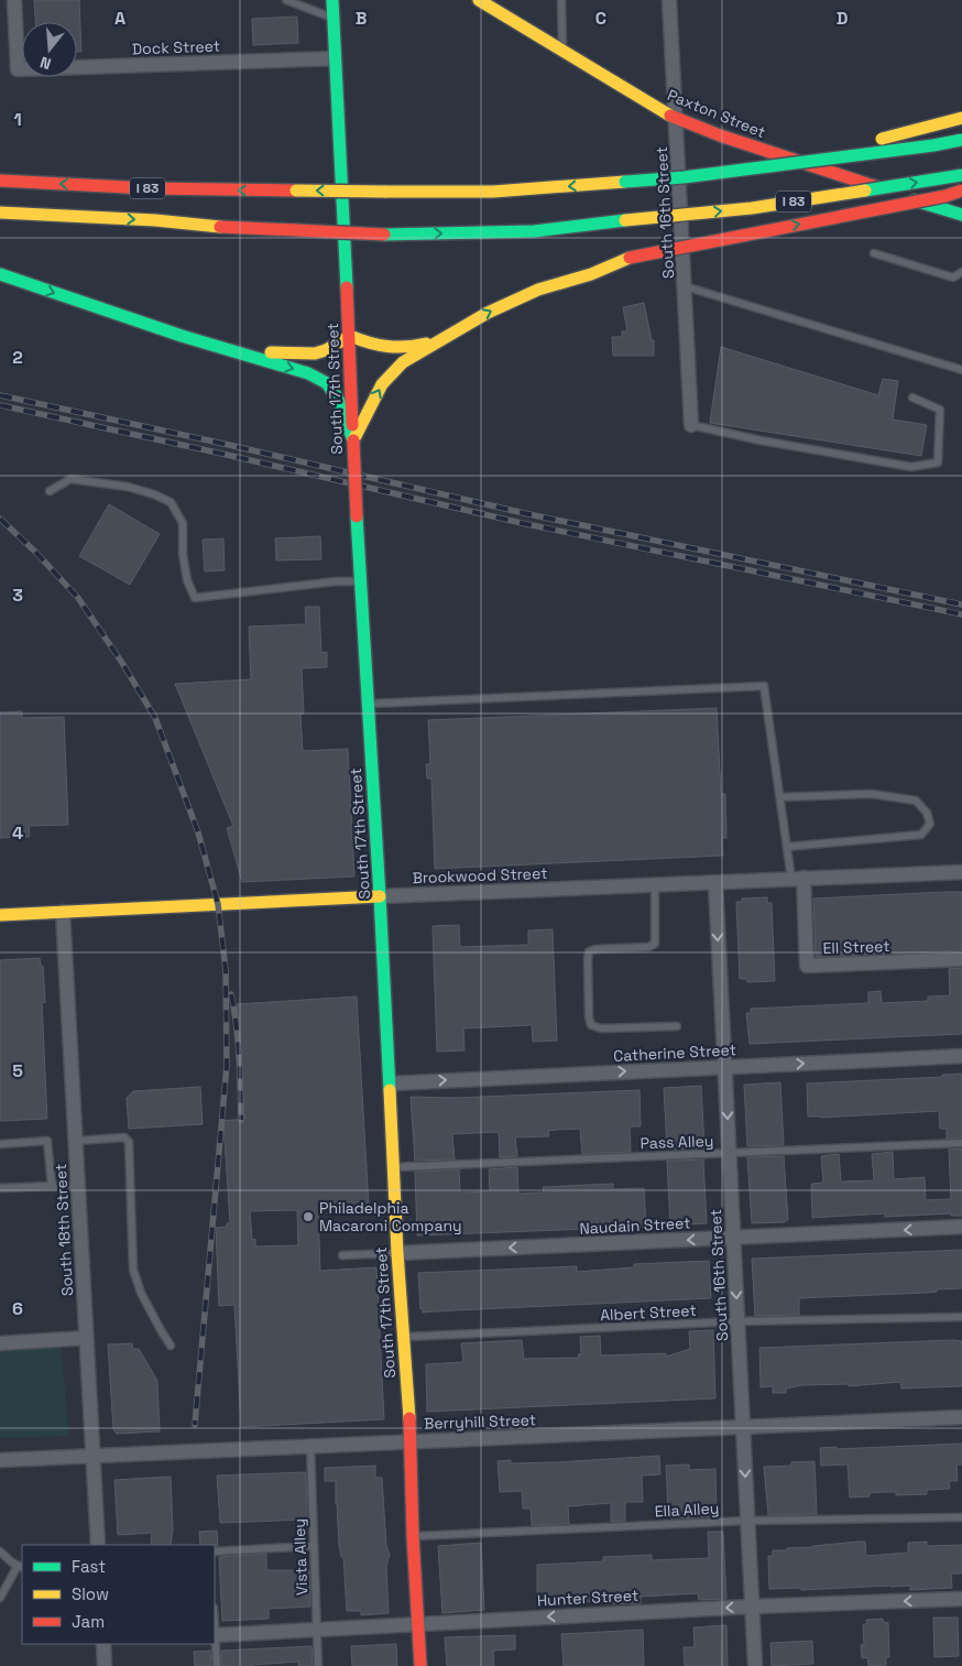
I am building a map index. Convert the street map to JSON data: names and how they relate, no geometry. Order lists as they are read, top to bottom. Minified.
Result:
{"streets":{"main road":["Paxton Street","I 83","South 17th Street","Brookwood Street"],"street":["Dock Street","South 16th Street","Ell Street","Catherine Street","Naudain Street","South 18th Street","Berryhill Street","Hunter Street"],"lane":["Pass Alley","Albert Street","Ella Alley","Vista Alley"]},"crossings":[["Dock Street","South 17th Street"],["Paxton Street","South 16th Street"],["South 16th Street","Brookwood Street"],["South 16th Street","Catherine Street"],["South 16th Street","Pass Alley"],["South 16th Street","Naudain Street"],["South 16th Street","Albert Street"],["South 16th Street","Berryhill Street"],["South 16th Street","Ella Alley"],["South 16th Street","Hunter Street"],["South 17th Street","Brookwood Street"],["South 17th Street","Catherine Street"],["South 17th Street","Pass Alley"],["South 17th Street","Naudain Street"],["South 17th Street","Albert Street"],["South 17th Street","Berryhill Street"],["South 17th Street","Ella Alley"],["South 17th Street","Hunter Street"],["Brookwood Street","Ell Street"],["Brookwood Street","South 18th Street"],["South 18th Street","Berryhill Street"],["Berryhill Street","Vista Alley"],["Vista Alley","Hunter Street"]],"one_way":["South 16th Street","Catherine Street","Naudain Street","Hunter Street"],"places":["Philadelphia Macaroni Company"],"legend":["Fast","Slow","Jam"],"north":"bottom","grid":{"columns":["A","B","C","D"],"rows":["1","2","3","4","5","6"]}}
